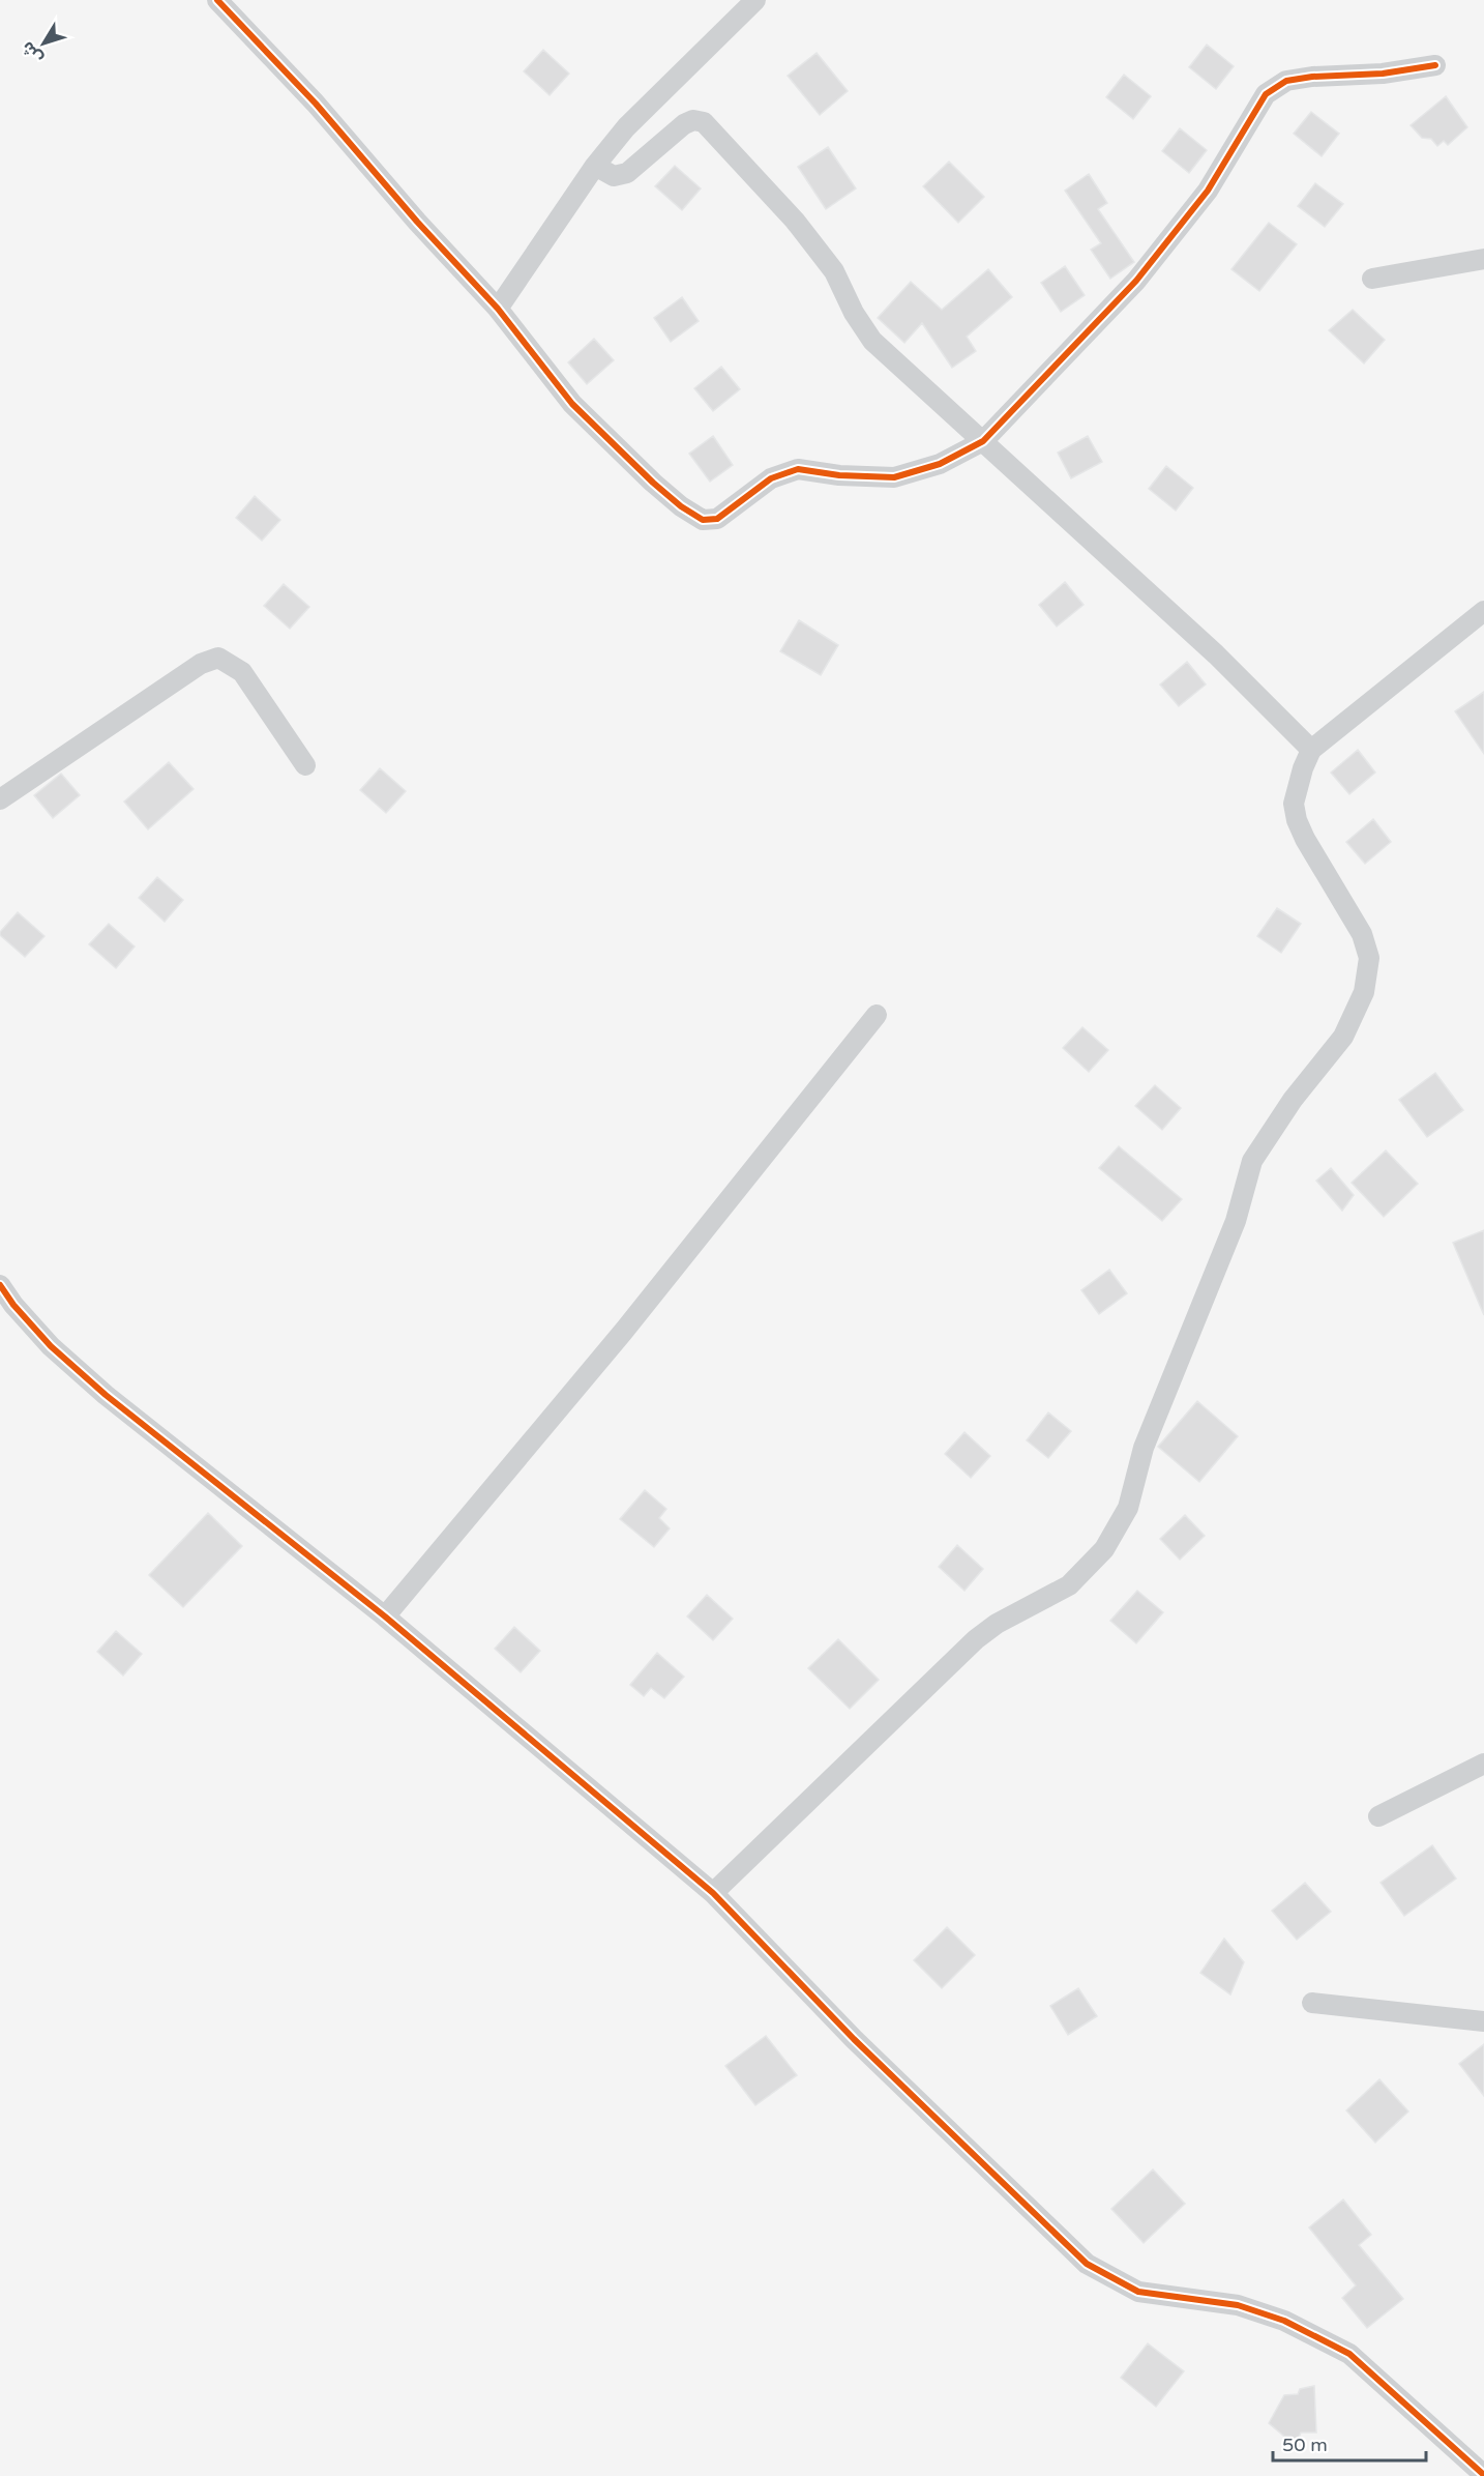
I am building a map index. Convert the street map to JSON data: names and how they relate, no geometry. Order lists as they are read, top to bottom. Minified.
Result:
{"scale_bar":"50 m","north":"bottom left"}
